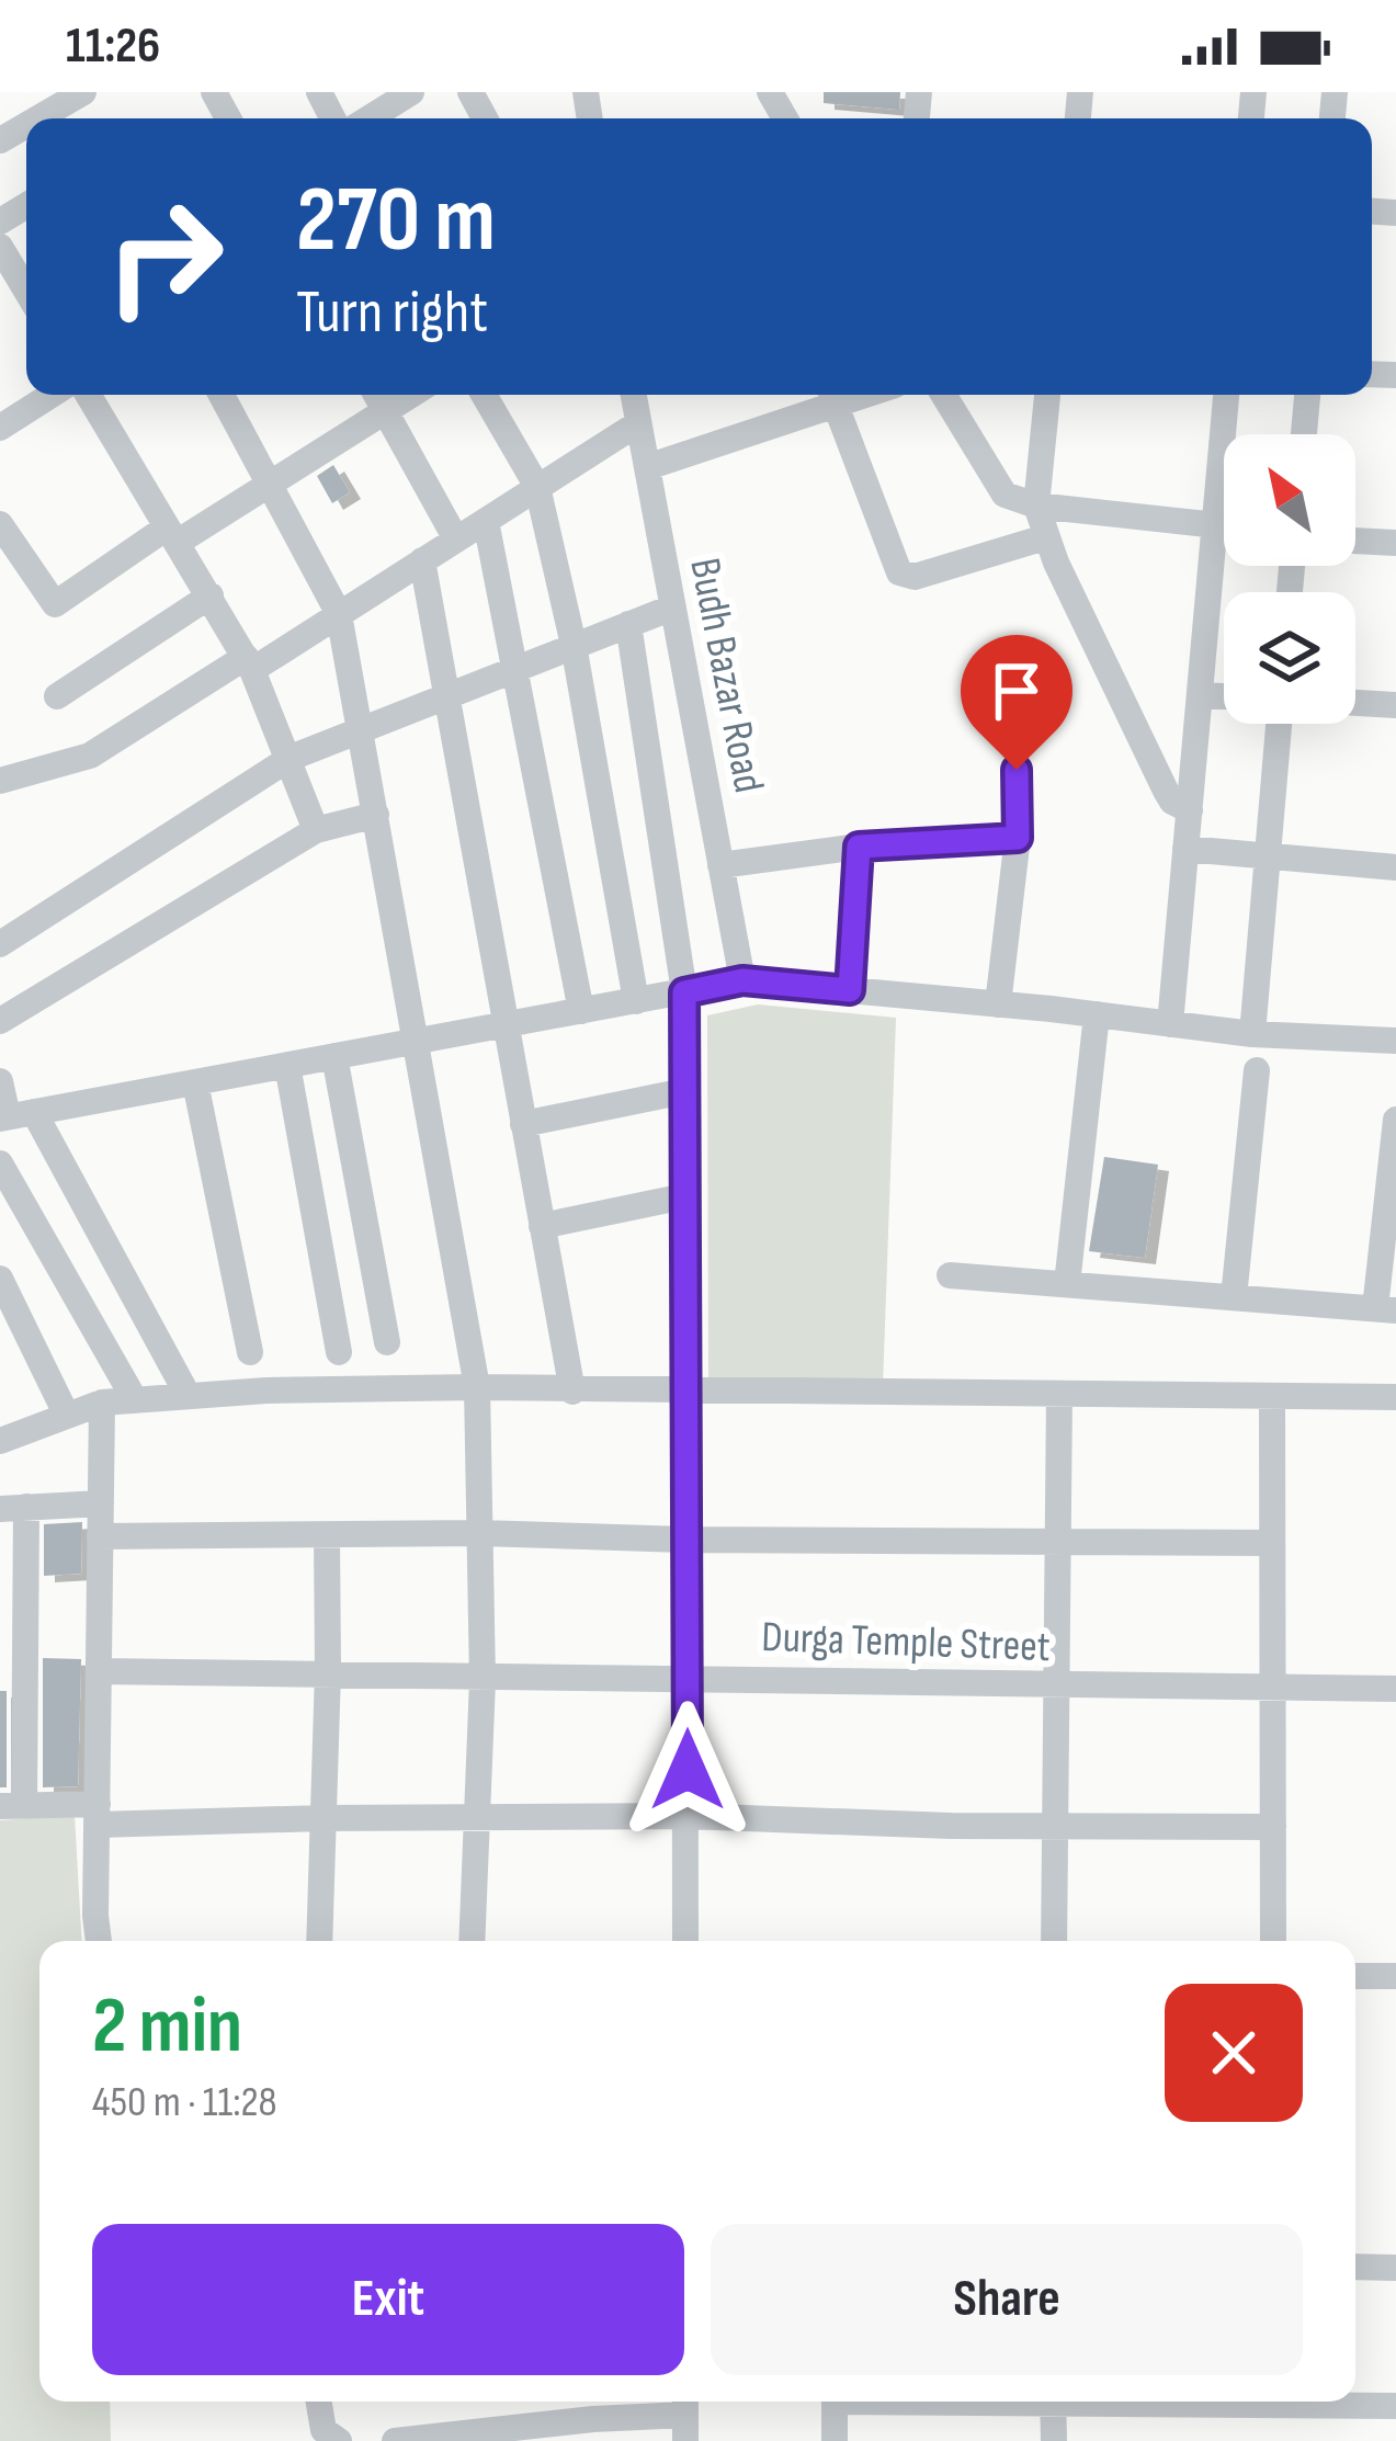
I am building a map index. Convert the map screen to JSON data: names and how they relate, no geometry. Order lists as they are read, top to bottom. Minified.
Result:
{"streets":{"street":["Budh Bazar Road","Durga Temple Street"]},"north":"top left","page":{"status":"11:26","turn":["270 m","Turn right"],"heading":["2 min","450 m · 11:28"],"buttons":["Exit","Share"]}}
